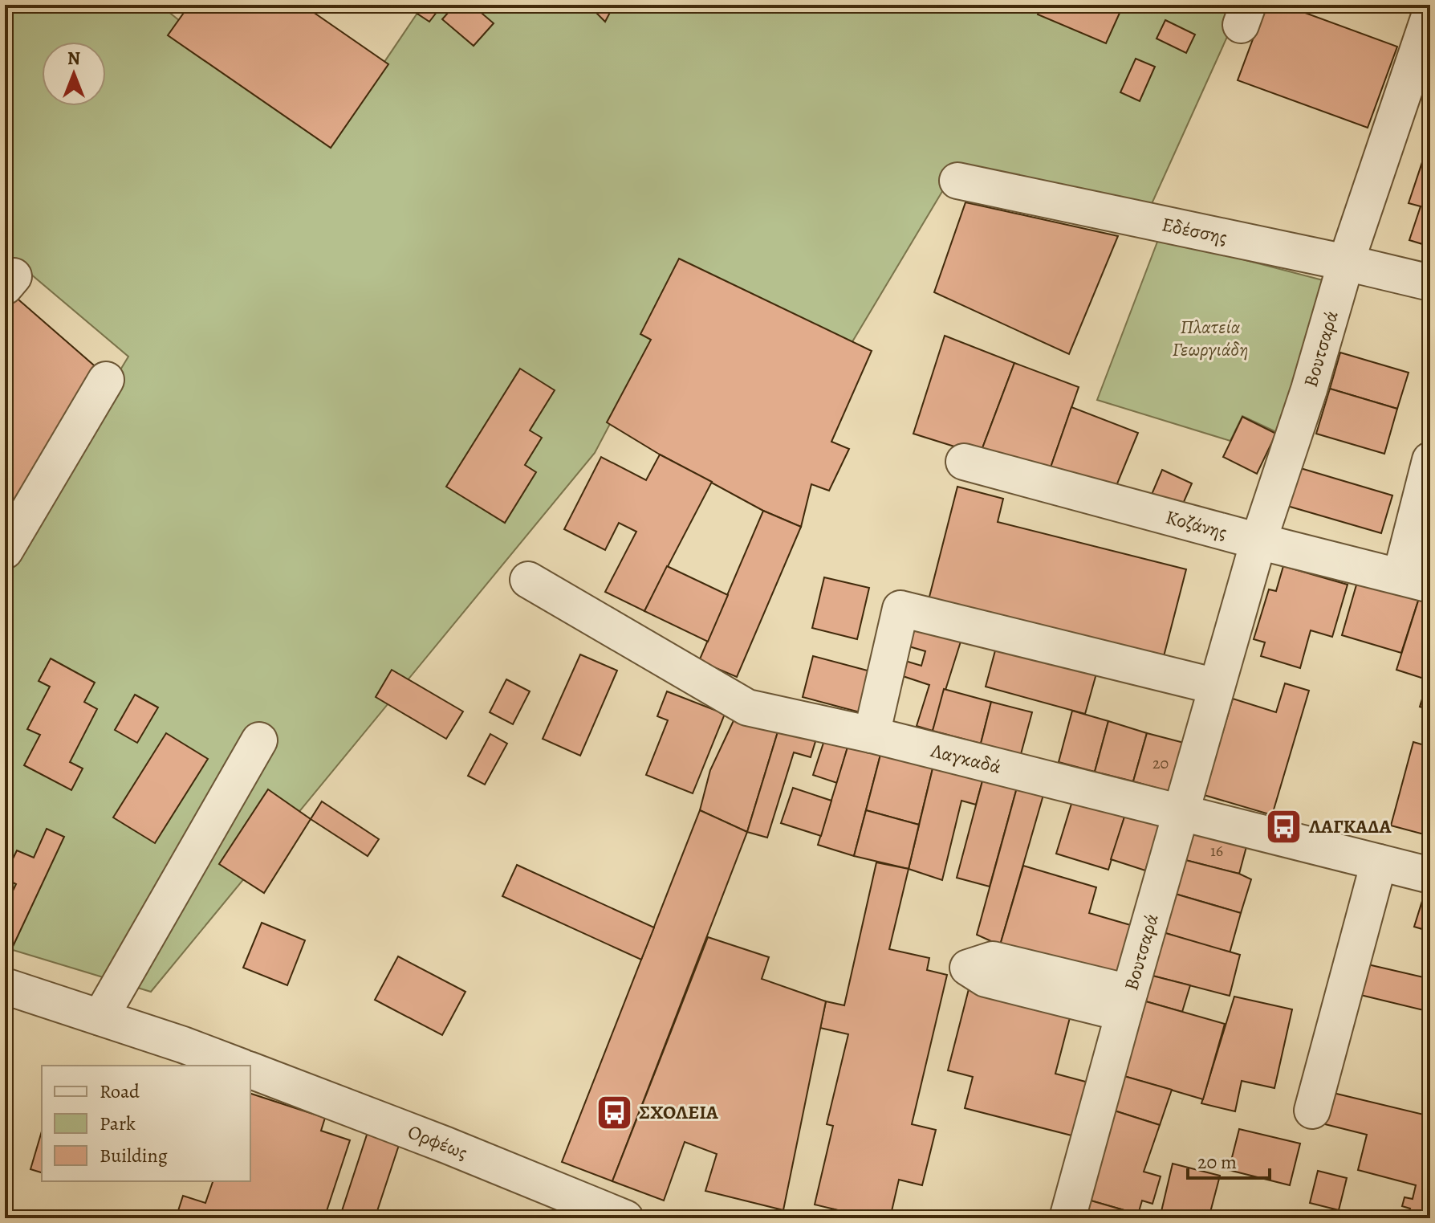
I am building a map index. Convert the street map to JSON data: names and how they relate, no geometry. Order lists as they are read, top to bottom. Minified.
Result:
{"streets":{"street":["Εδέσσης","Βουτσαρά","Κοζάνης","Λαγκαδά","Ορφέως"]},"crossings":[["Εδέσσης","Βουτσαρά"],["Βουτσαρά","Κοζάνης"],["Βουτσαρά","Λαγκαδά"]],"parks":["Πλατεία Γεωργιάδη"],"places":{"bus stop":["ΛΑΓΚΑΔΑ","ΣΧΟΛΕΙΑ"]},"house_numbers":["20","16"],"legend":["Road","Park","Building"],"scale_bar":"20 m","north":"top"}
